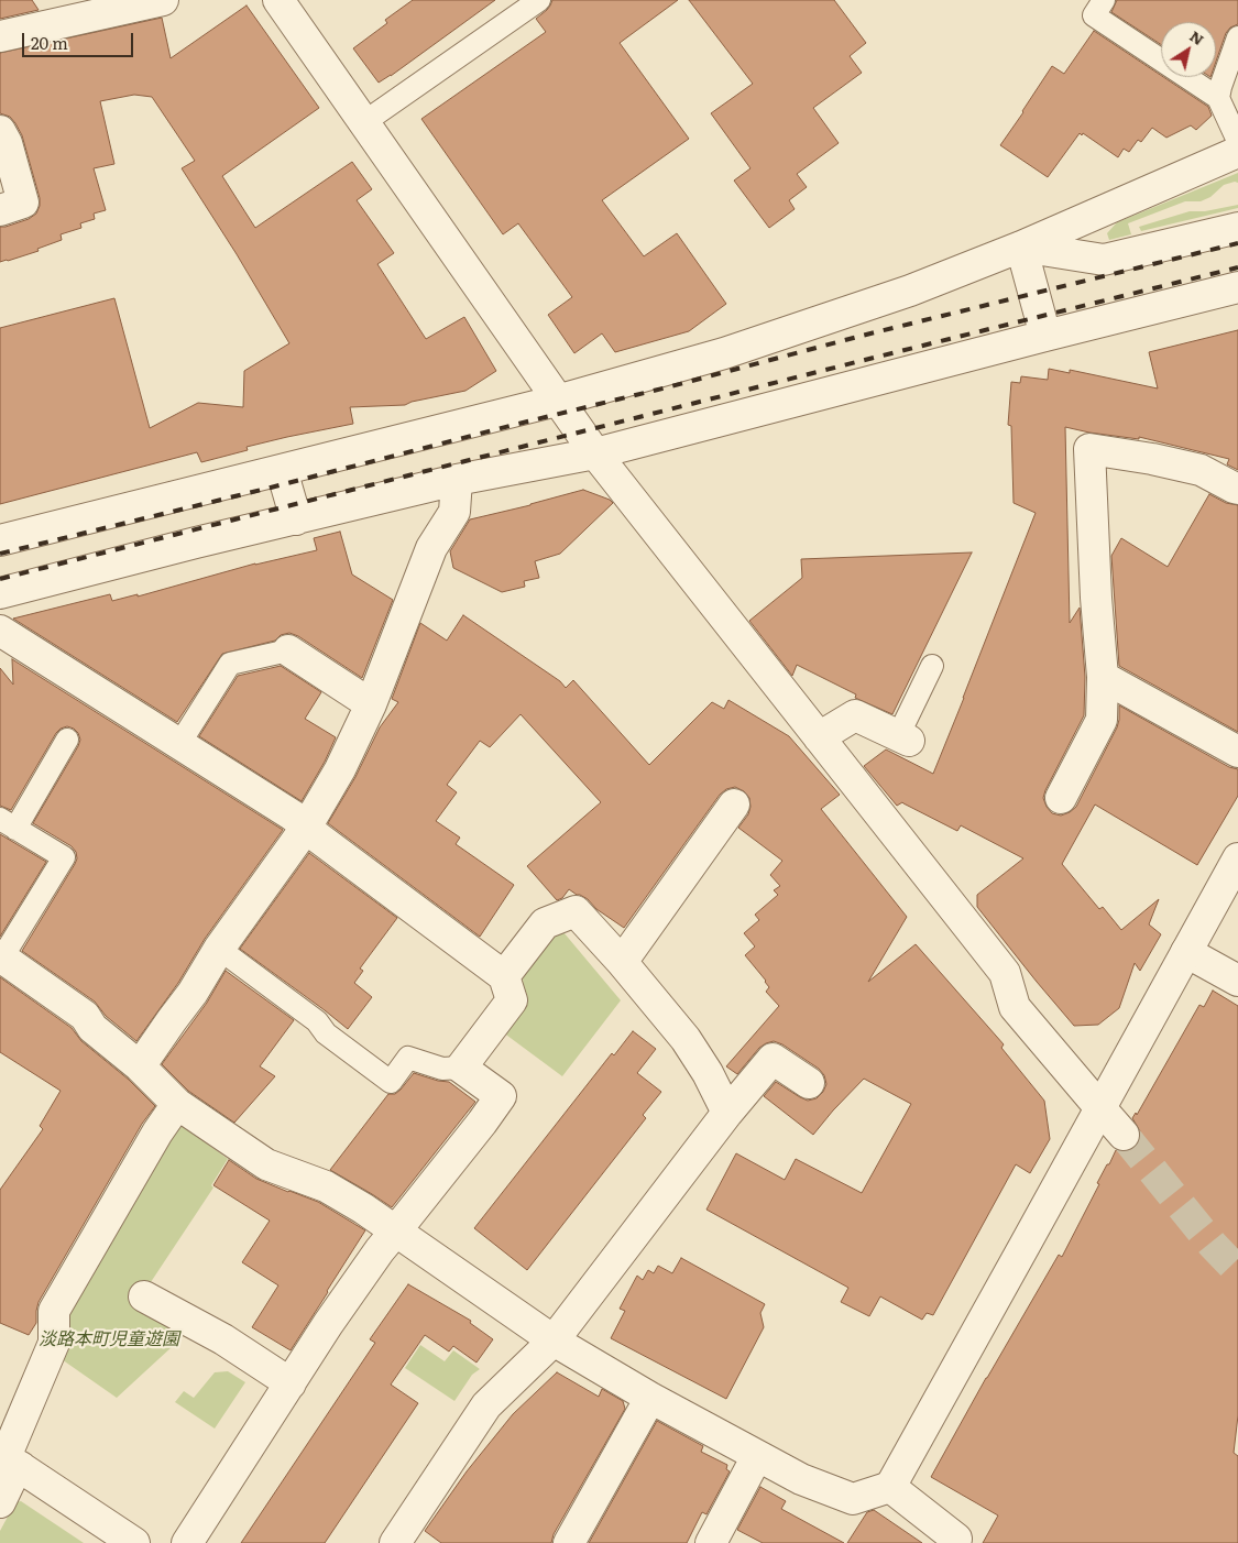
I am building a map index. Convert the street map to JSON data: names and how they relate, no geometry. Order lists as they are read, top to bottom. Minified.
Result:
{"parks":["淡路本町児童遊園"],"scale_bar":"20 m","north":"top right"}
